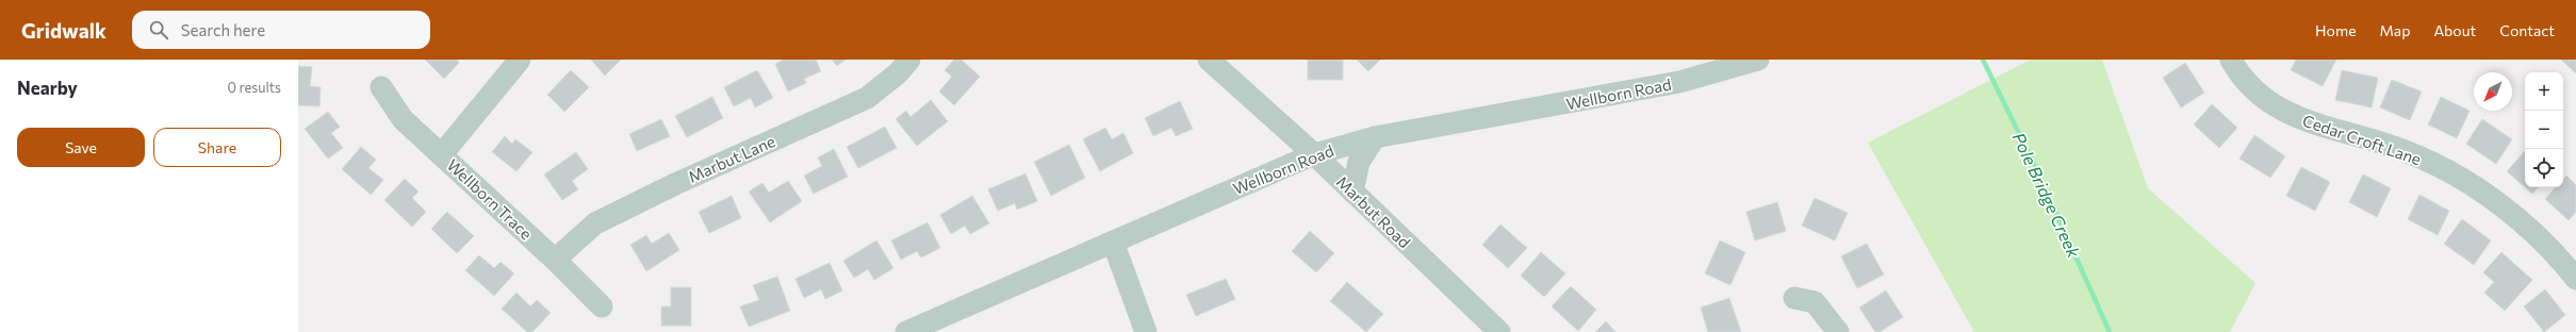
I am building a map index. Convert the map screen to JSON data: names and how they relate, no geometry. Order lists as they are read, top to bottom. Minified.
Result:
{"streets":{"street":["Wellborn Road","Cedar Croft Lane","Marbut Lane","Wellborn Trace","Marbut Road"]},"crossings":[["Wellborn Road","Marbut Road"],["Marbut Lane","Wellborn Trace"]],"water":["Pole Bridge Creek"],"north":"bottom left","page":{"header":"Gridwalk","search":"Search here","nav":["Home","Map","About","Contact"],"heading":["Nearby","0 results"],"map_buttons":["+","−"],"buttons":["Save","Share"]}}
